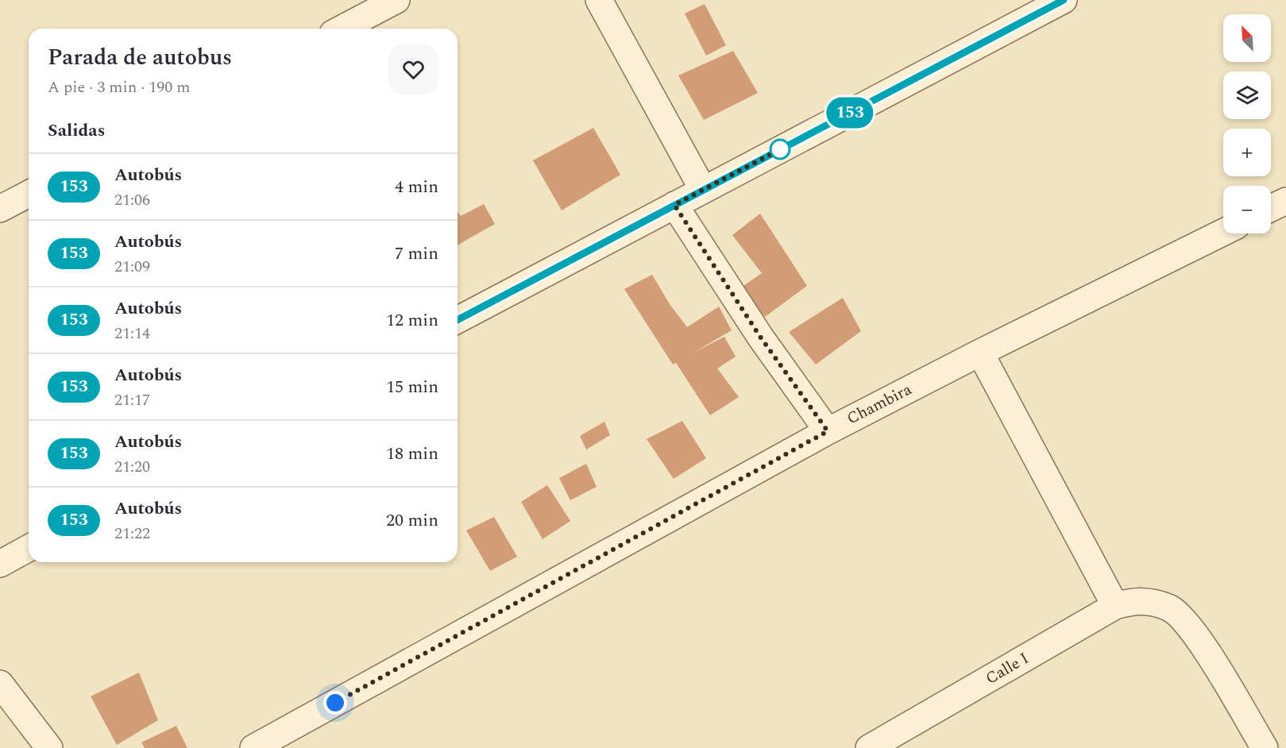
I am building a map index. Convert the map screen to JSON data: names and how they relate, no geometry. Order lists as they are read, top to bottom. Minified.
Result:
{"streets":{"street":["Chambira","Calle I"]},"lines":["bus line 153"],"north":"top left","page":{"on_map":"153","map_buttons":["+","−"],"heading":[["Parada de autobus","A pie · 3 min · 190 m"],"Salidas"],"list":[{"mark":"153","name":"Autobús","note":"21:06","value":"4 min"},{"mark":"153","name":"Autobús","note":"21:09","value":"7 min"},{"mark":"153","name":"Autobús","note":"21:14","value":"12 min"},{"mark":"153","name":"Autobús","note":"21:17","value":"15 min"},{"mark":"153","name":"Autobús","note":"21:20","value":"18 min"},{"mark":"153","name":"Autobús","note":"21:22","value":"20 min"}]}}
